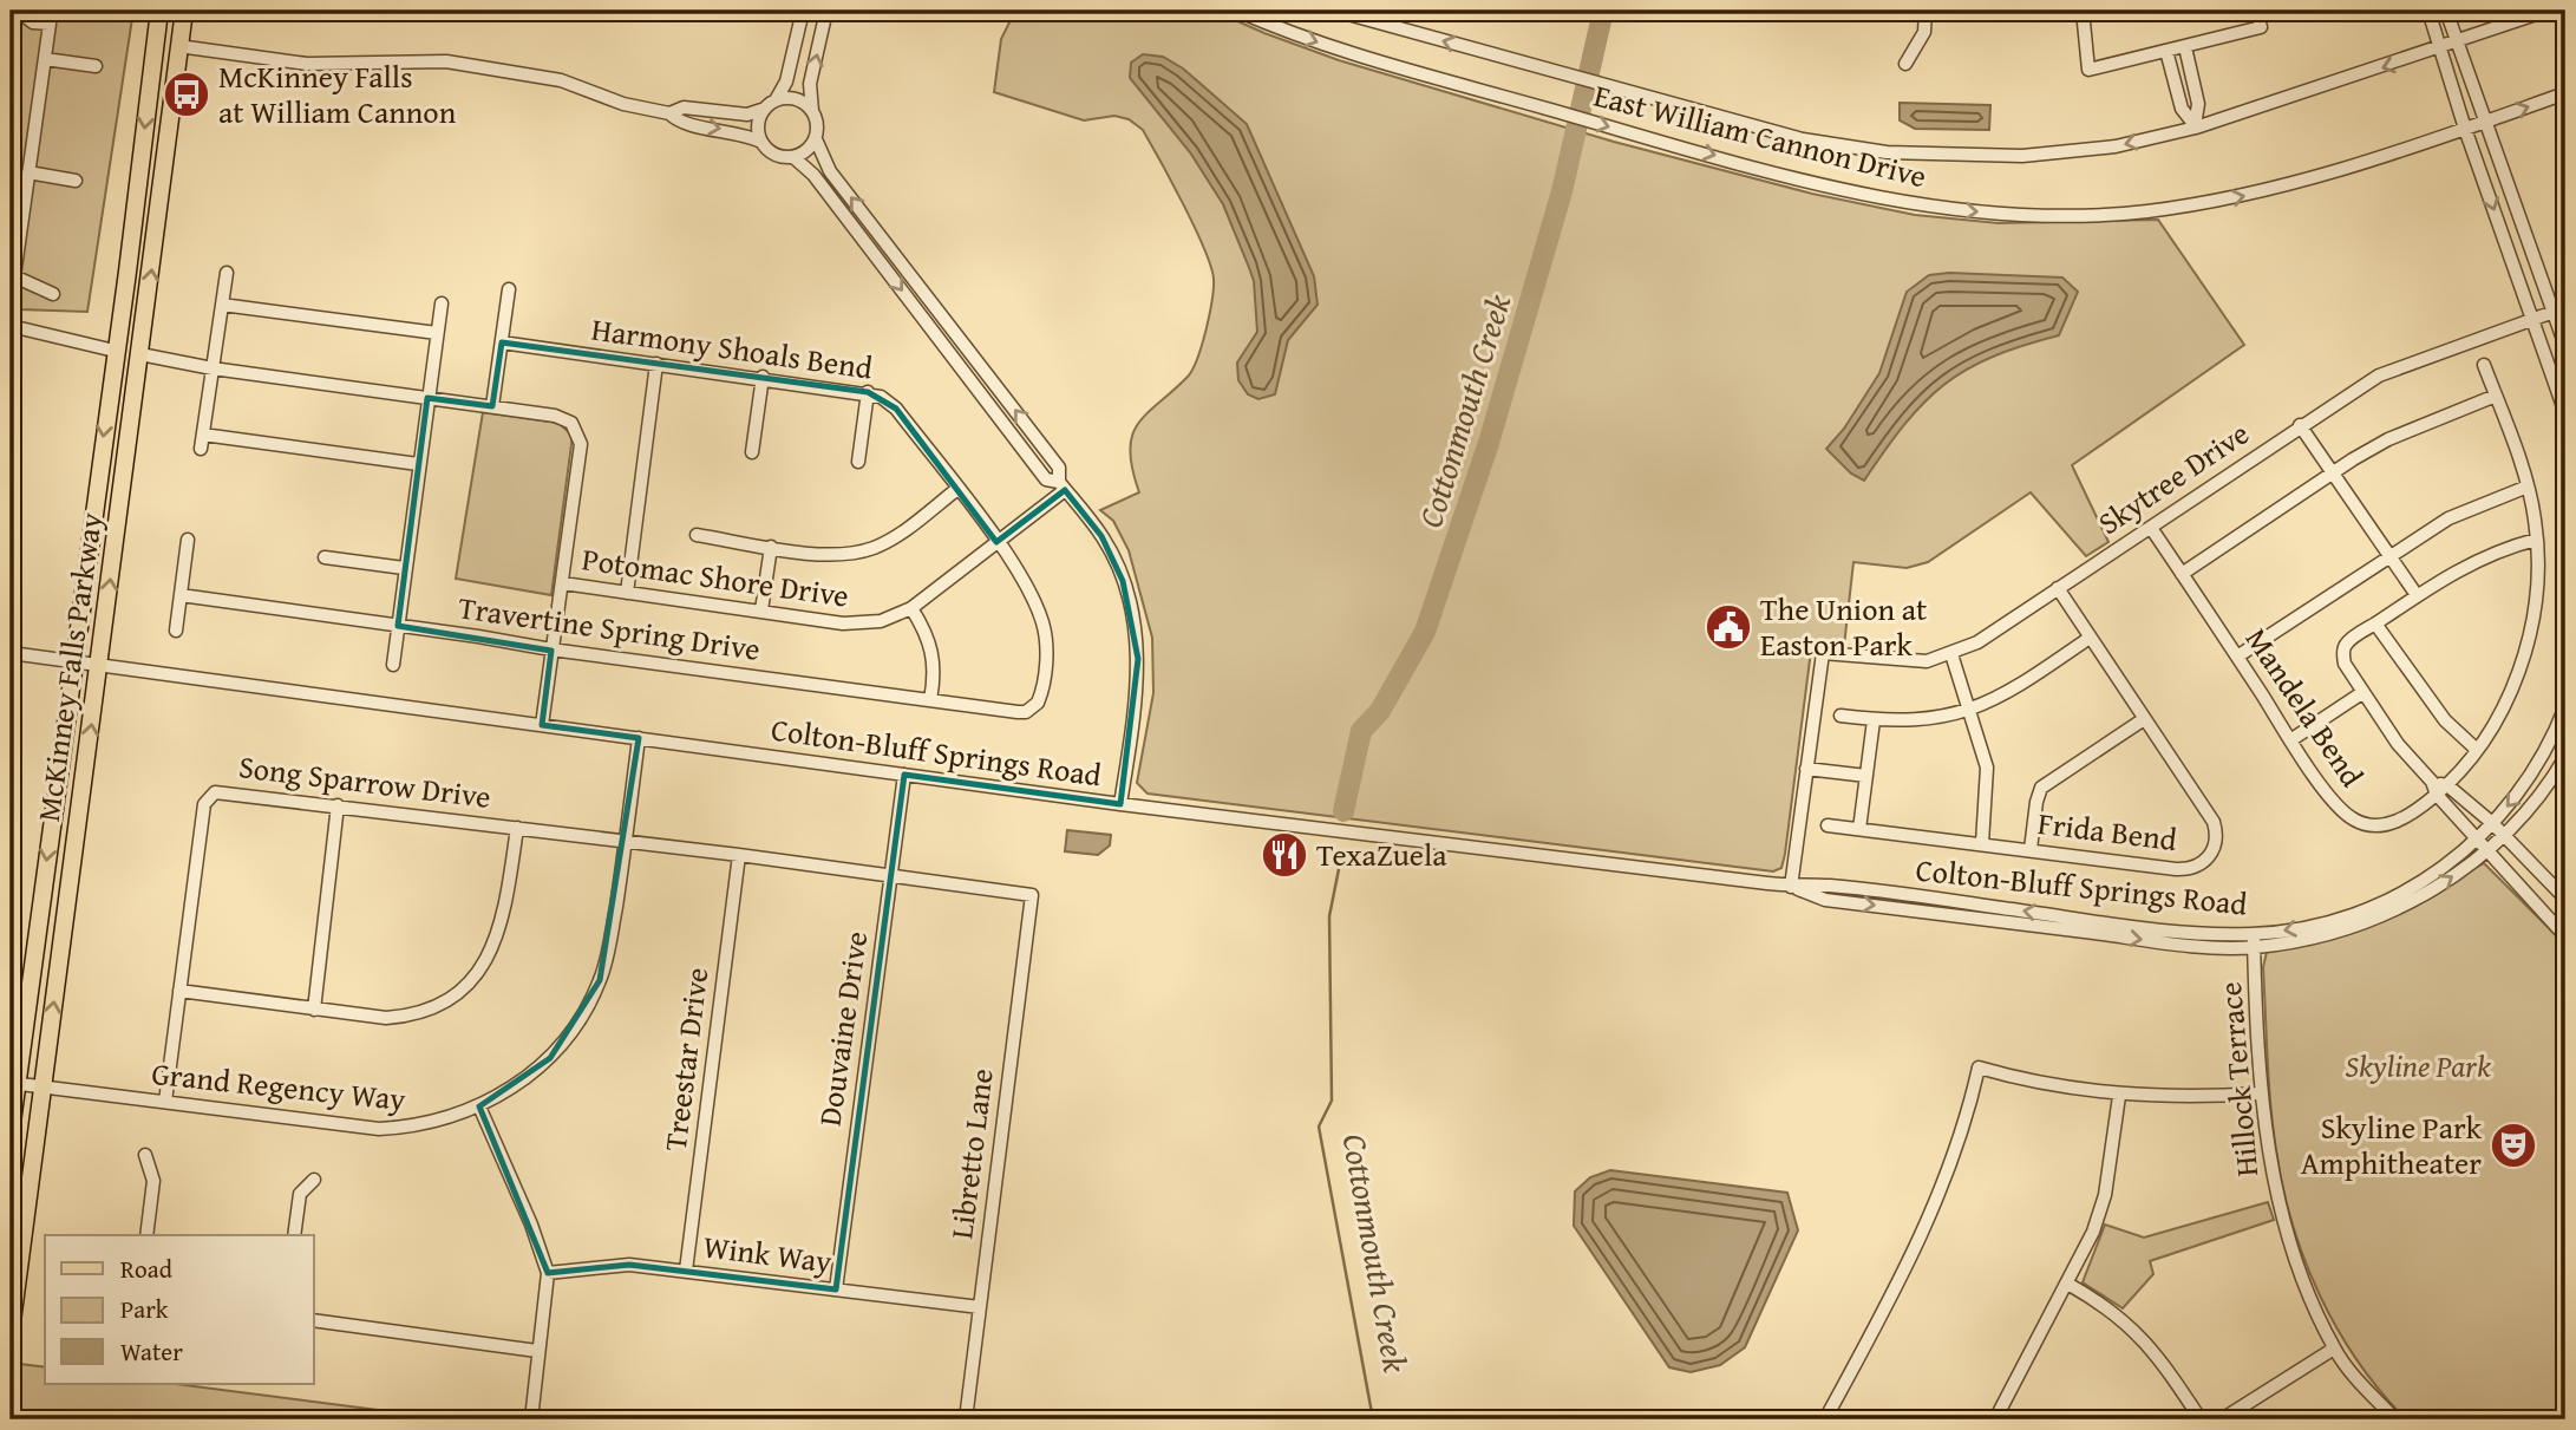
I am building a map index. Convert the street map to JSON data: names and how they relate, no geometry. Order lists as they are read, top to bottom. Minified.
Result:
{"streets":{"main road":["McKinney Falls Parkway"],"street":["East William Cannon Drive","Harmony Shoals Bend","Skytree Drive","Potomac Shore Drive","Travertine Spring Drive","Mandela Bend","Colton-Bluff Springs Road","Song Sparrow Drive","Frida Bend","Douvaine Drive","Treestar Drive","Hillock Terrace","Grand Regency Way","Libretto Lane","Wink Way"]},"crossings":[["Harmony Shoals Bend","Potomac Shore Drive"],["Harmony Shoals Bend","Travertine Spring Drive"],["Skytree Drive","Mandela Bend"],["Skytree Drive","Frida Bend"],["McKinney Falls Parkway","Colton-Bluff Springs Road"],["McKinney Falls Parkway","Grand Regency Way"],["Colton-Bluff Springs Road","Douvaine Drive"],["Colton-Bluff Springs Road","Hillock Terrace"],["Colton-Bluff Springs Road","Grand Regency Way"],["Song Sparrow Drive","Douvaine Drive"],["Song Sparrow Drive","Treestar Drive"],["Song Sparrow Drive","Grand Regency Way"],["Song Sparrow Drive","Libretto Lane"],["Douvaine Drive","Wink Way"],["Treestar Drive","Wink Way"],["Libretto Lane","Wink Way"]],"water":["Cottonmouth Creek"],"parks":["Skyline Park"],"places":{"bus stop":["McKinney Falls at William Cannon"],"public building":["The Union at Easton Park"],"restaurant":["TexaZuela"],"theatre":["Skyline Park Amphitheater"]},"legend":["Road","Park","Water"]}
